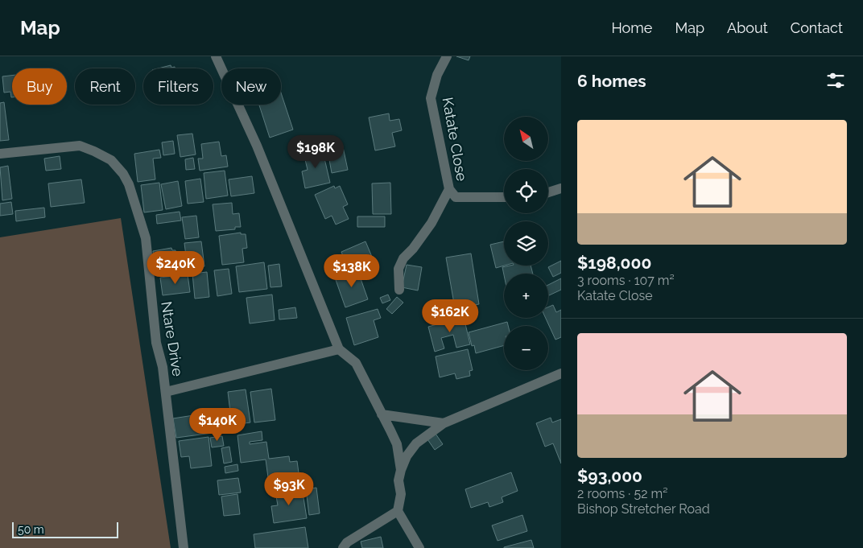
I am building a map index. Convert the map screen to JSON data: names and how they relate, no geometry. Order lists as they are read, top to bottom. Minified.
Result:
{"streets":{"street":["Katate Close","Ntare Drive"]},"scale_bar":"50 m","north":"top left","page":{"header":"Map","nav":["Home","Map","About","Contact"],"heading":"6 homes","chip":["Buy","Rent","Filters","New"],"list":[{"name":"$198,000","note":"3 rooms · 107 m² · Katate Close"},{"name":"$93,000","note":"2 rooms · 52 m² · Bishop Stretcher Road"}],"map_buttons":["+","−"],"price":["$198K","$240K","$138K","$162K","$140K","$93K"],"scale":"50 m"}}
